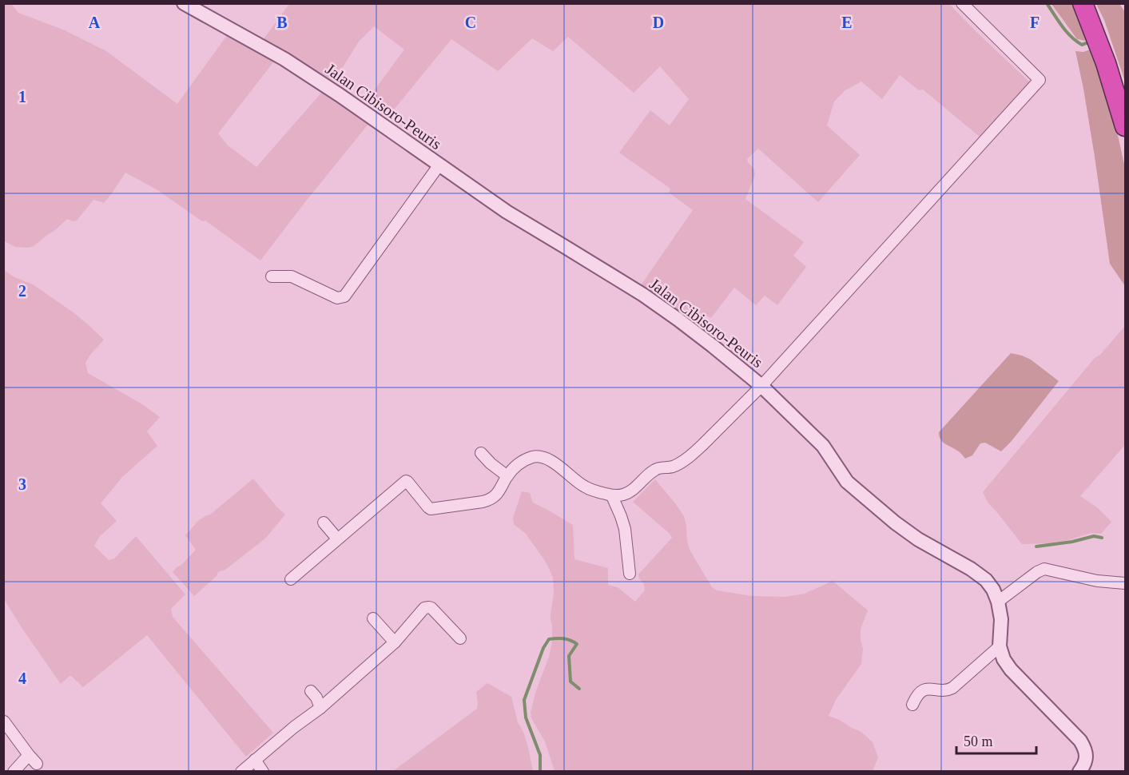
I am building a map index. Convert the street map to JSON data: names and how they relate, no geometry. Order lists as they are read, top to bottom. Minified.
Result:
{"streets":{"street":["Jalan Cibisoro-Peuris"]},"scale_bar":"50 m","grid":{"columns":["A","B","C","D","E","F"],"rows":["1","2","3","4"]}}
